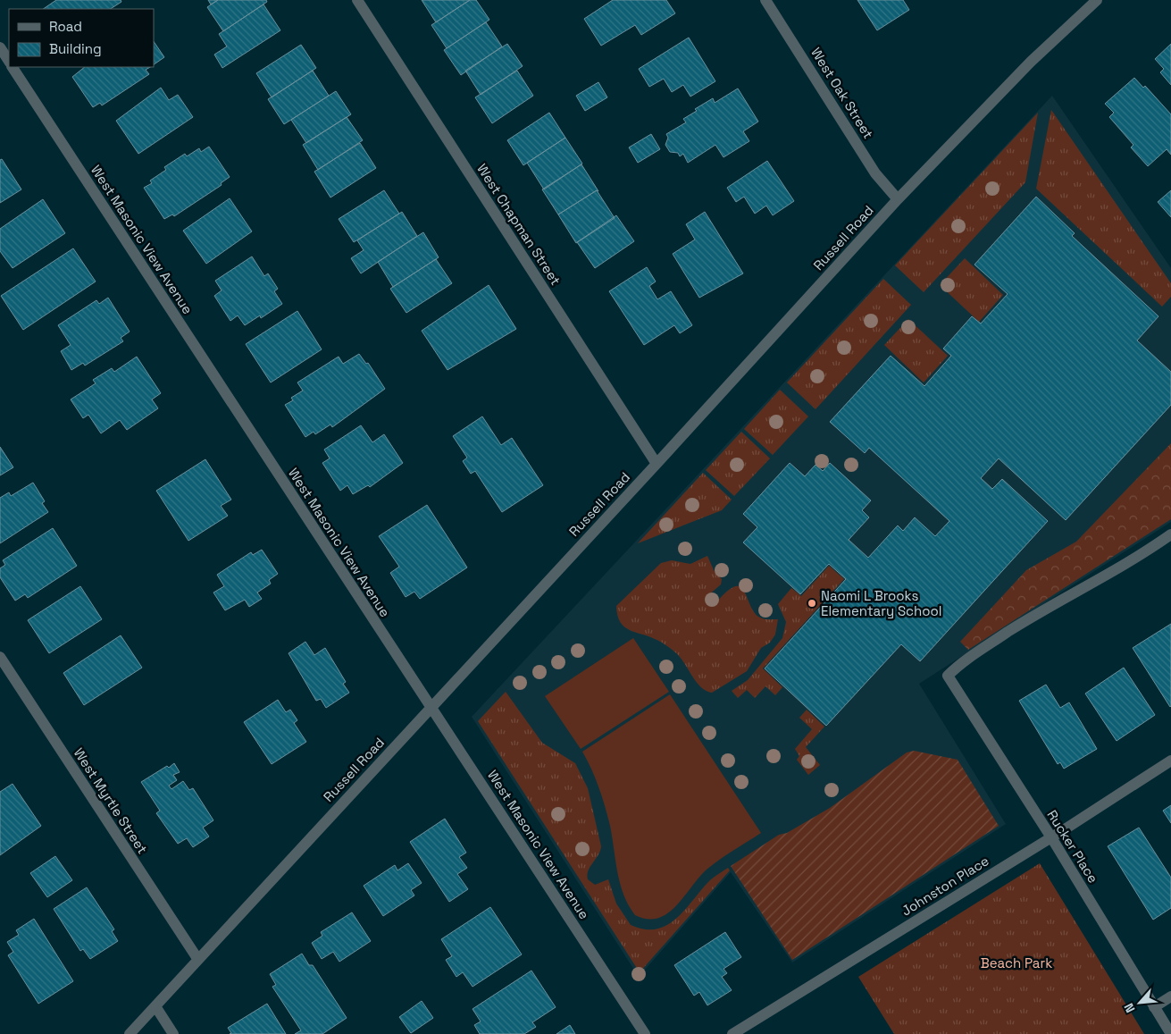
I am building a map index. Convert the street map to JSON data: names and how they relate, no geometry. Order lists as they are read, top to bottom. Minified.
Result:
{"streets":{"street":["West Oak Street","West Chapman Street","Russell Road","West Masonic View Avenue","West Myrtle Street","Rucker Place","Johnston Place"]},"crossings":[["West Oak Street","Russell Road"],["West Chapman Street","Russell Road"],["Russell Road","West Masonic View Avenue"],["Russell Road","West Myrtle Street"],["Rucker Place","Johnston Place"]],"parks":["Beach Park"],"places":["Naomi L Brooks Elementary School"],"legend":["Road","Building"],"north":"bottom left"}
